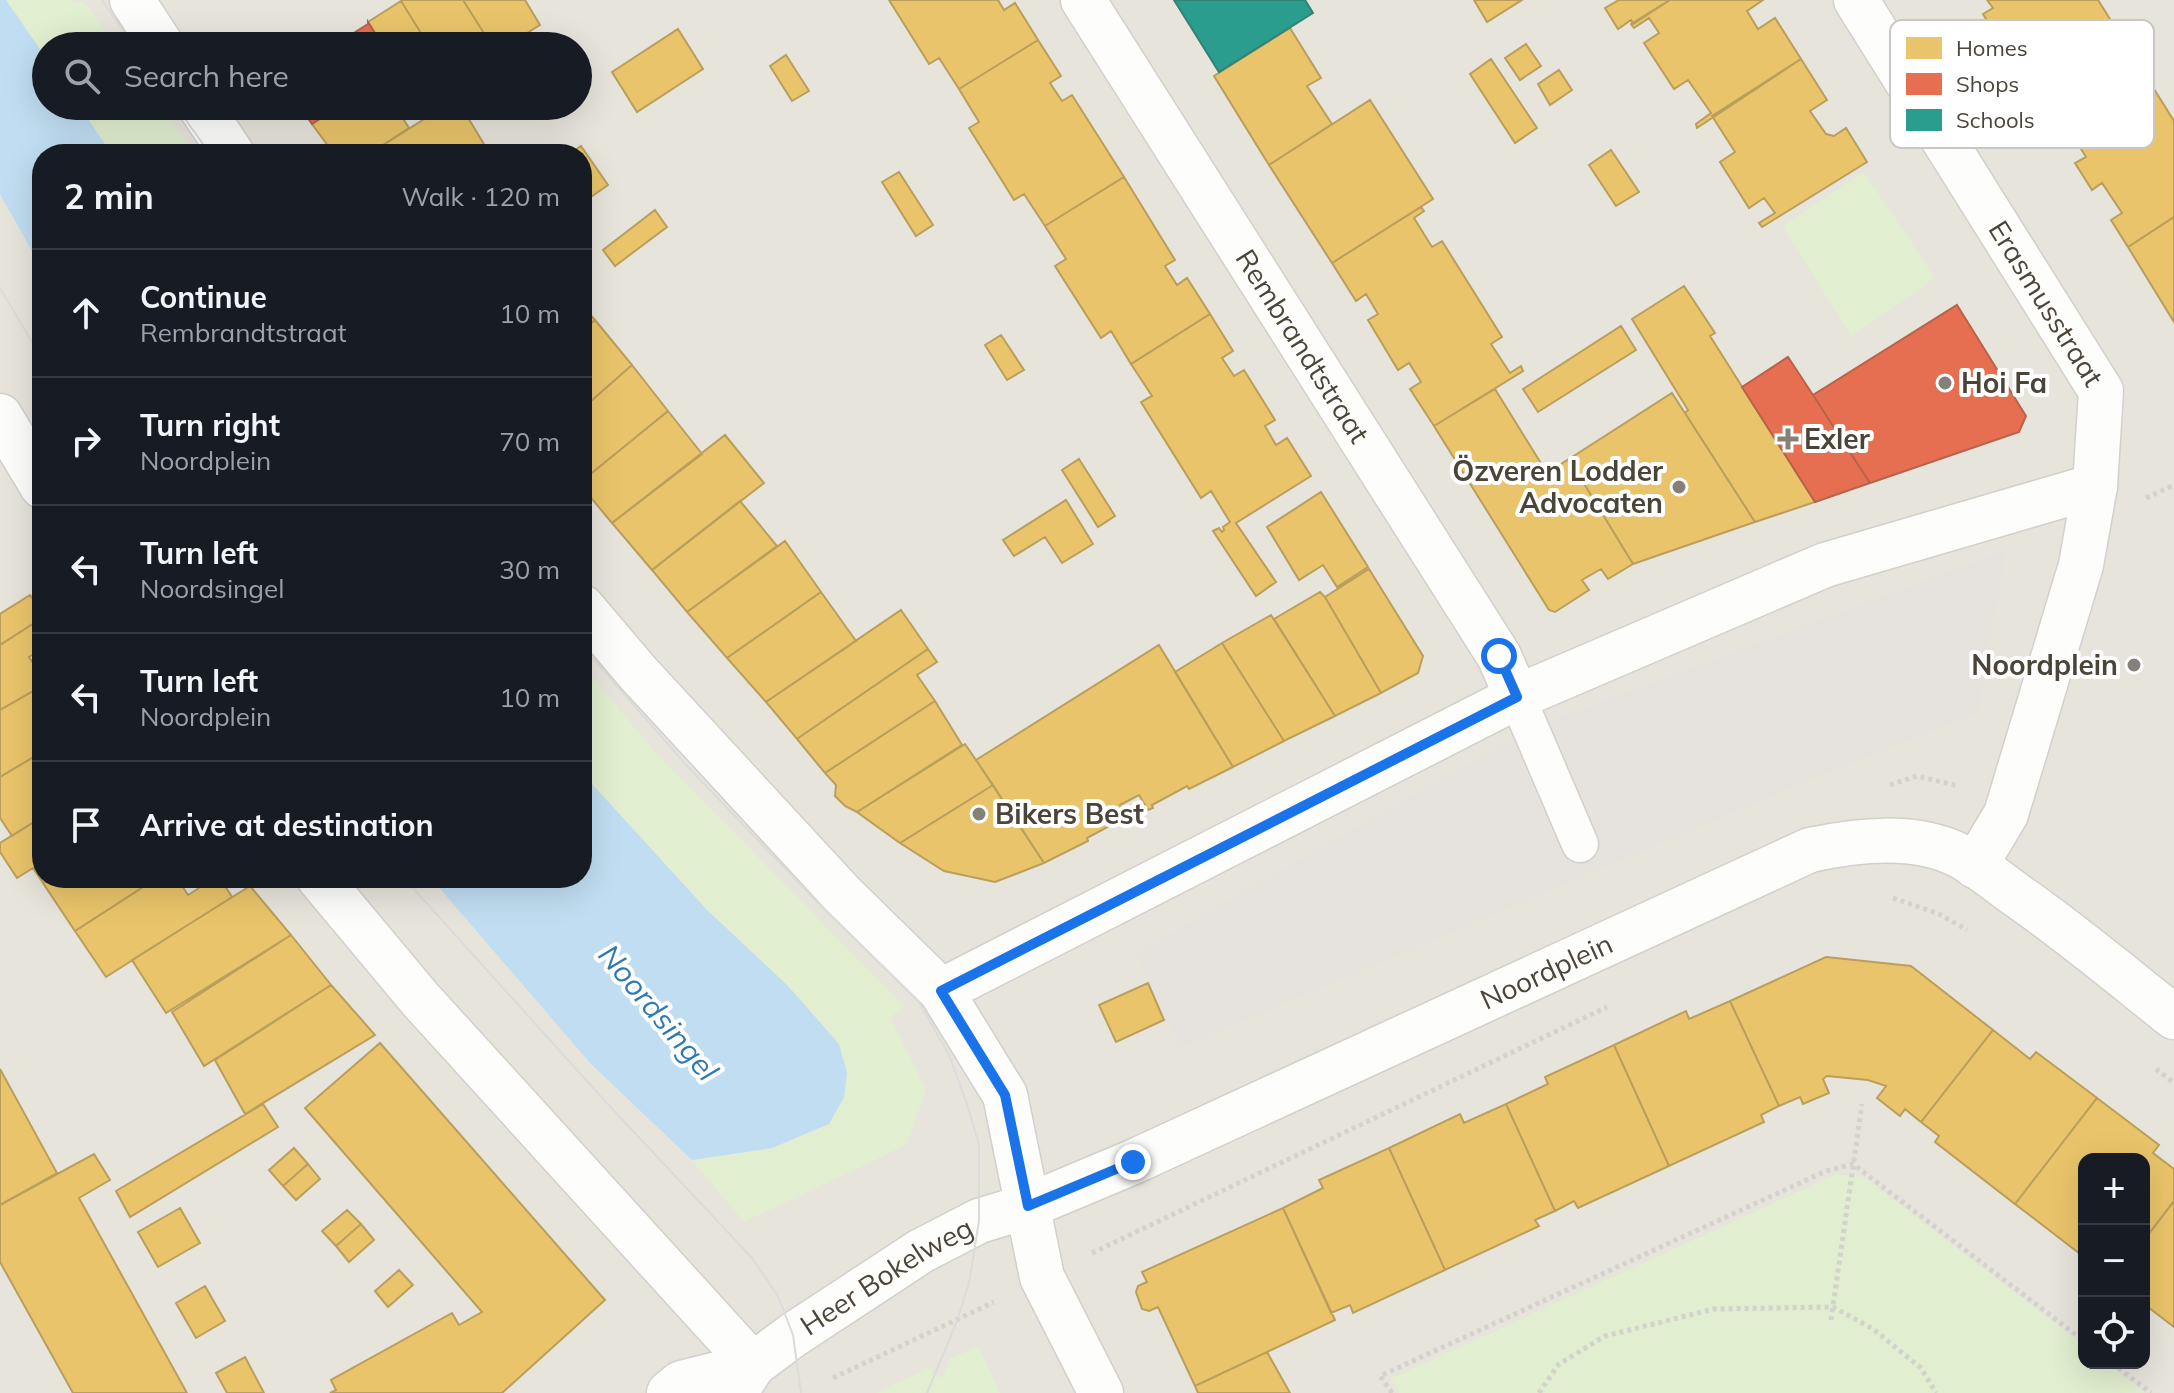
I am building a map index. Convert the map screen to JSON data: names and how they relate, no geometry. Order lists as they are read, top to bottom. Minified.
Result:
{"streets":{"street":["Erasmusstraat","Rembrandtstraat","Noordplein","Heer Bokelweg"]},"crossings":[["Erasmusstraat","Noordplein"],["Noordplein","Heer Bokelweg"]],"water":["Noordsingel"],"places":{"other":["Hoi Fa","Özveren Lodder Advocaten","Noordplein","Bikers Best"],"health":["Exler"]},"legend":["Homes","Shops","Schools"],"page":{"search":"Search here","heading":["2 min","Walk · 120 m"],"list":[["Continue","Rembrandtstraat","10 m"],["Turn right","Noordplein","70 m"],["Turn left","Noordsingel","30 m"],["Turn left","Noordplein","10 m"],"Arrive at destination"],"map_buttons":["+","−"]}}
